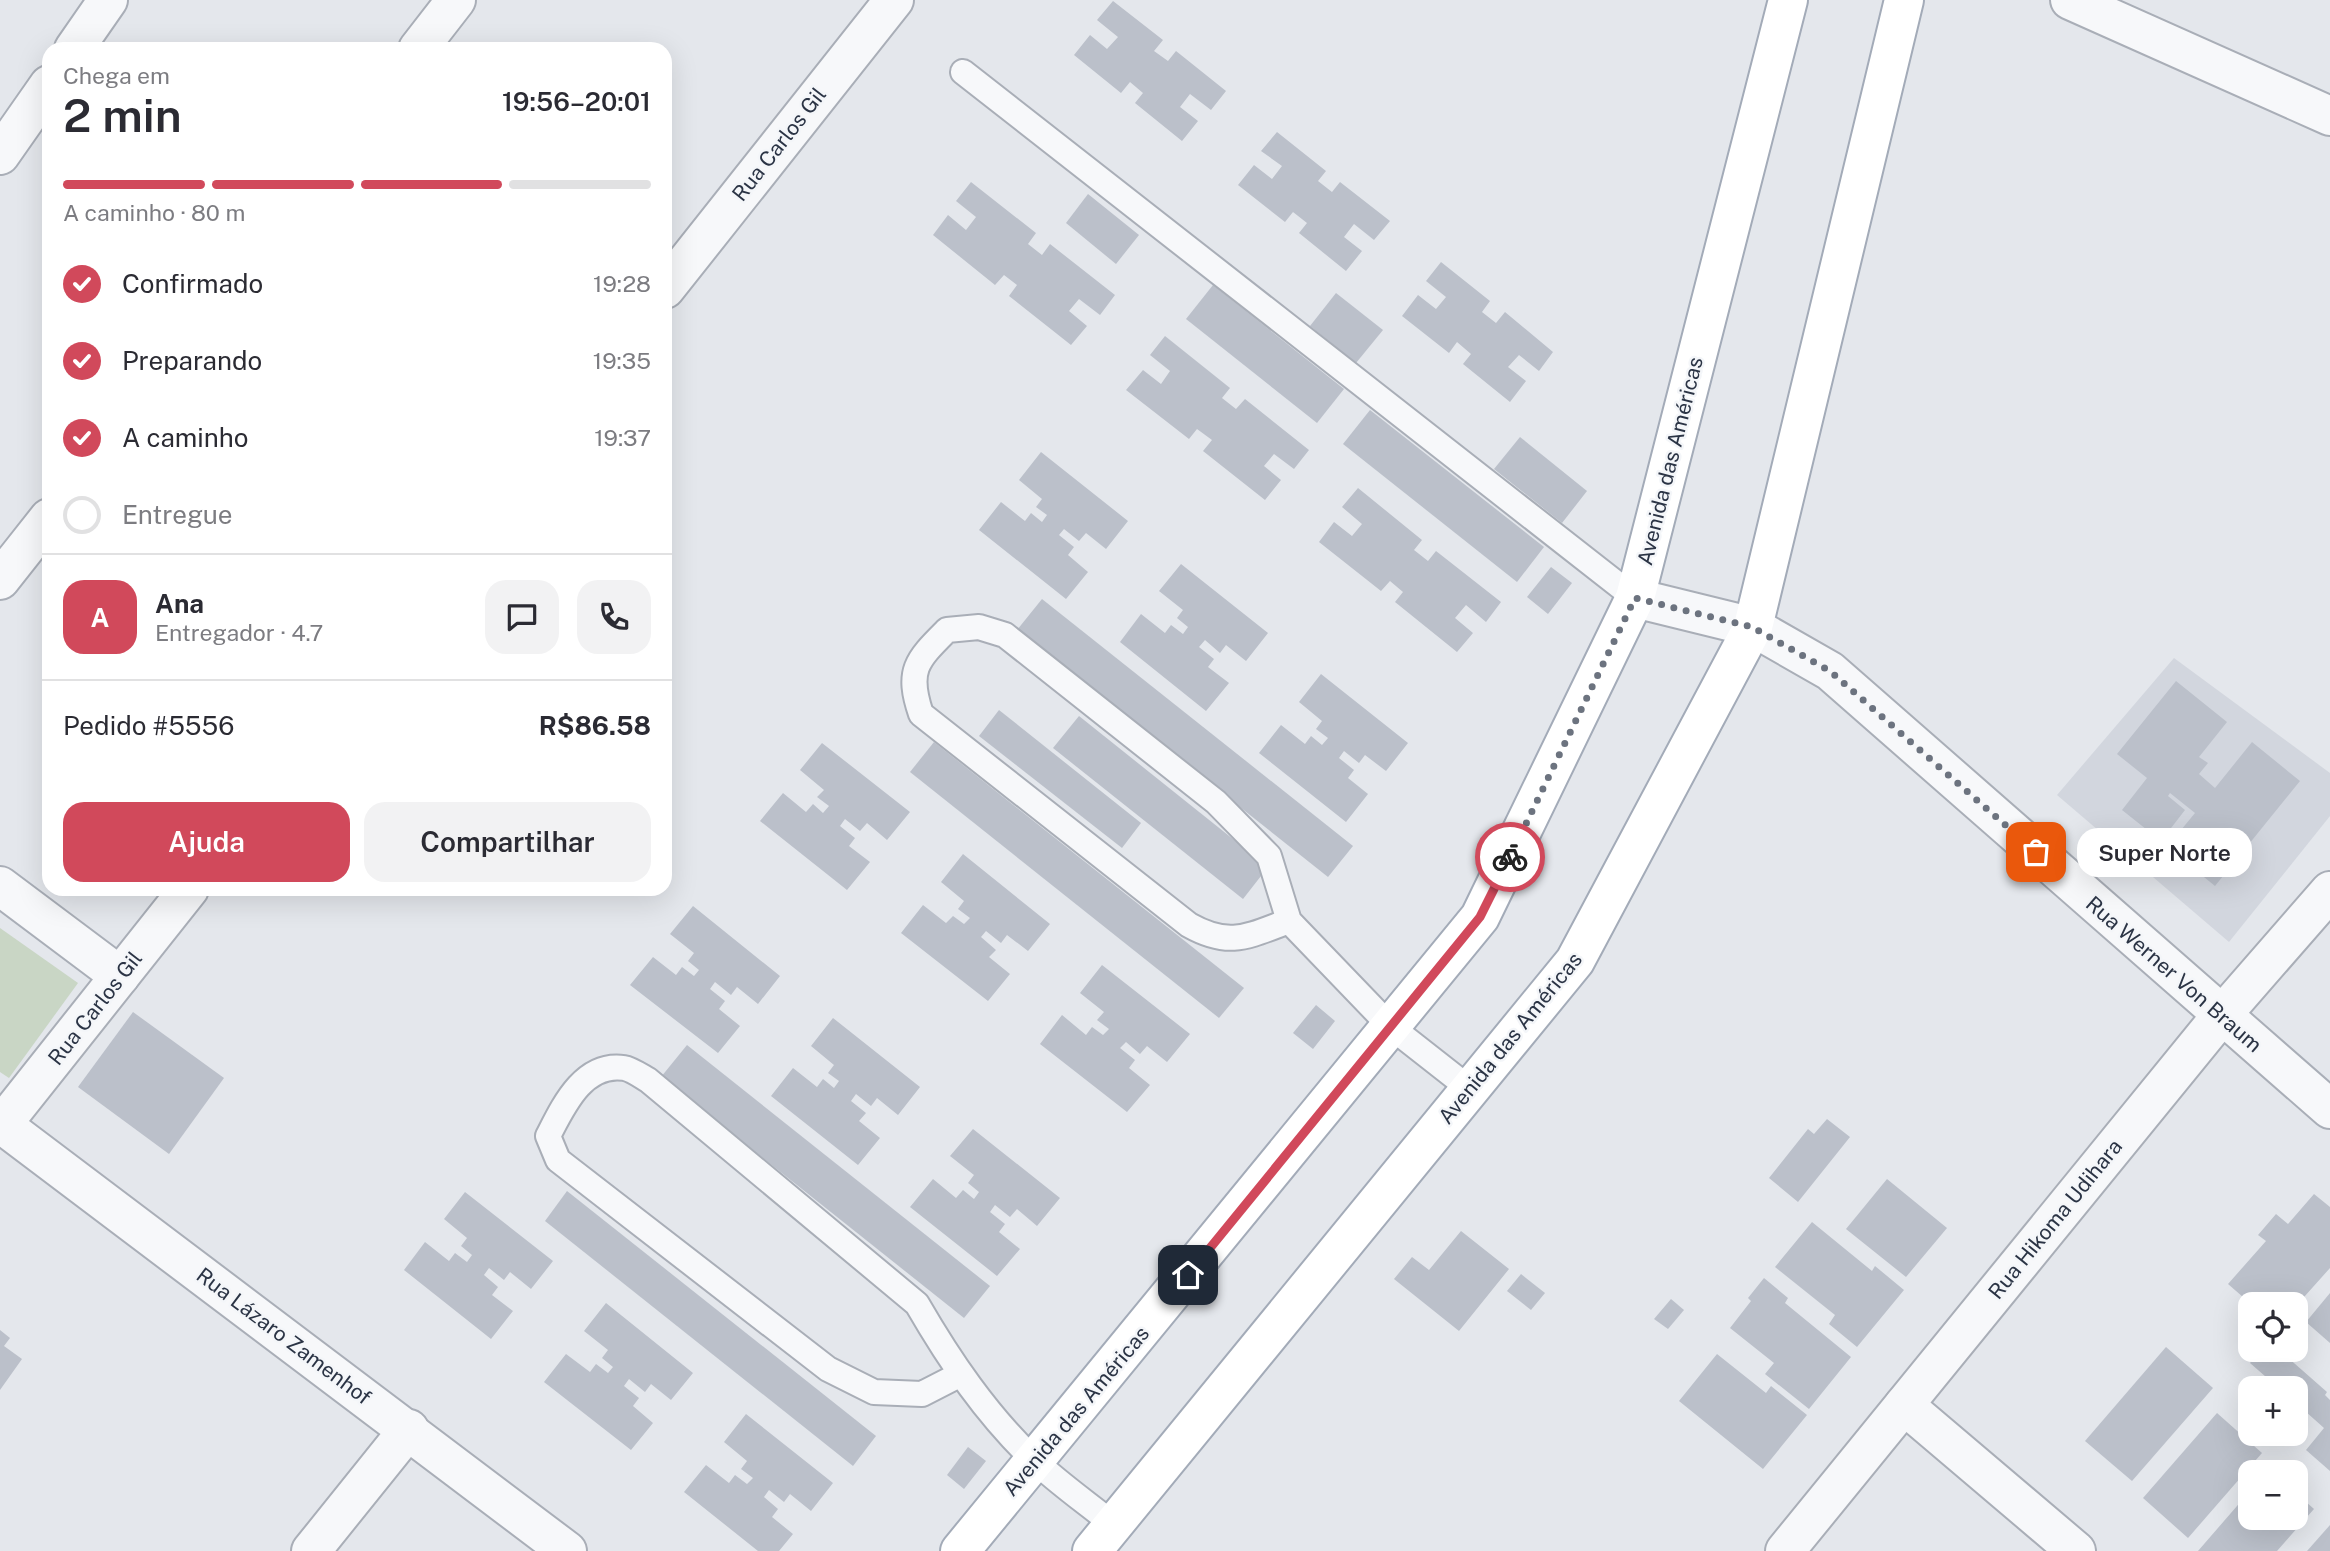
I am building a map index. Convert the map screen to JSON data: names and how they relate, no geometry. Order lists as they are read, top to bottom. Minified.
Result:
{"streets":{"main road":["Avenida das Américas"],"street":["Rua Carlos Gil","Rua Werner Von Braum","Rua Hikoma Udihara","Rua Lázaro Zamenhof"]},"crossings":[["Rua Carlos Gil","Rua Lázaro Zamenhof"],["Avenida das Américas","Rua Werner Von Braum"],["Rua Werner Von Braum","Rua Hikoma Udihara"]],"places":["Super Norte"],"page":{"heading":["2 min","Chega em","19:56–20:01"],"panel":["Ana","Entregador · 4.7","Pedido #5556","R$86.58"],"bar":"A caminho · 80 m","list":[["Confirmado","19:28"],["Preparando","19:35"],["A caminho","19:37"],"Entregue"],"round":"A","buttons":["Ajuda","Compartilhar"],"bubble":"Super Norte","map_buttons":["+","−"]}}
